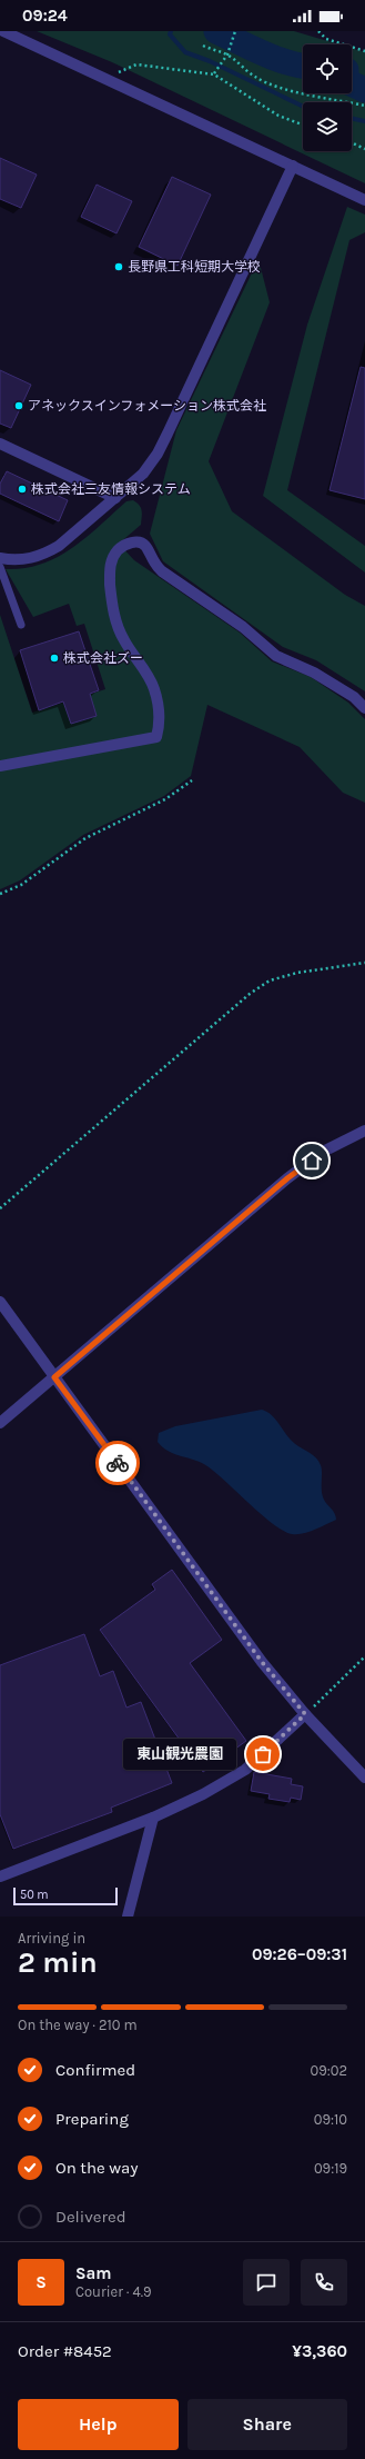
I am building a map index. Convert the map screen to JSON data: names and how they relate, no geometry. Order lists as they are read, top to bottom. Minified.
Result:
{"places":["長野県工科短期大学校","アネックスインフォメーション株式会社","株式会社三友情報システム","株式会社ズー","東山観光農園"],"scale_bar":"50 m","page":{"status":"09:24","bubble":"東山観光農園","scale":"50 m","heading":["2 min","Arriving in","09:26–09:31"],"panel":["Sam","Courier · 4.9","Order #8452","¥3,360"],"bar":"On the way · 210 m","list":[["Confirmed","09:02"],["Preparing","09:10"],["On the way","09:19"],"Delivered"],"round":"S","buttons":["Help","Share"]}}
